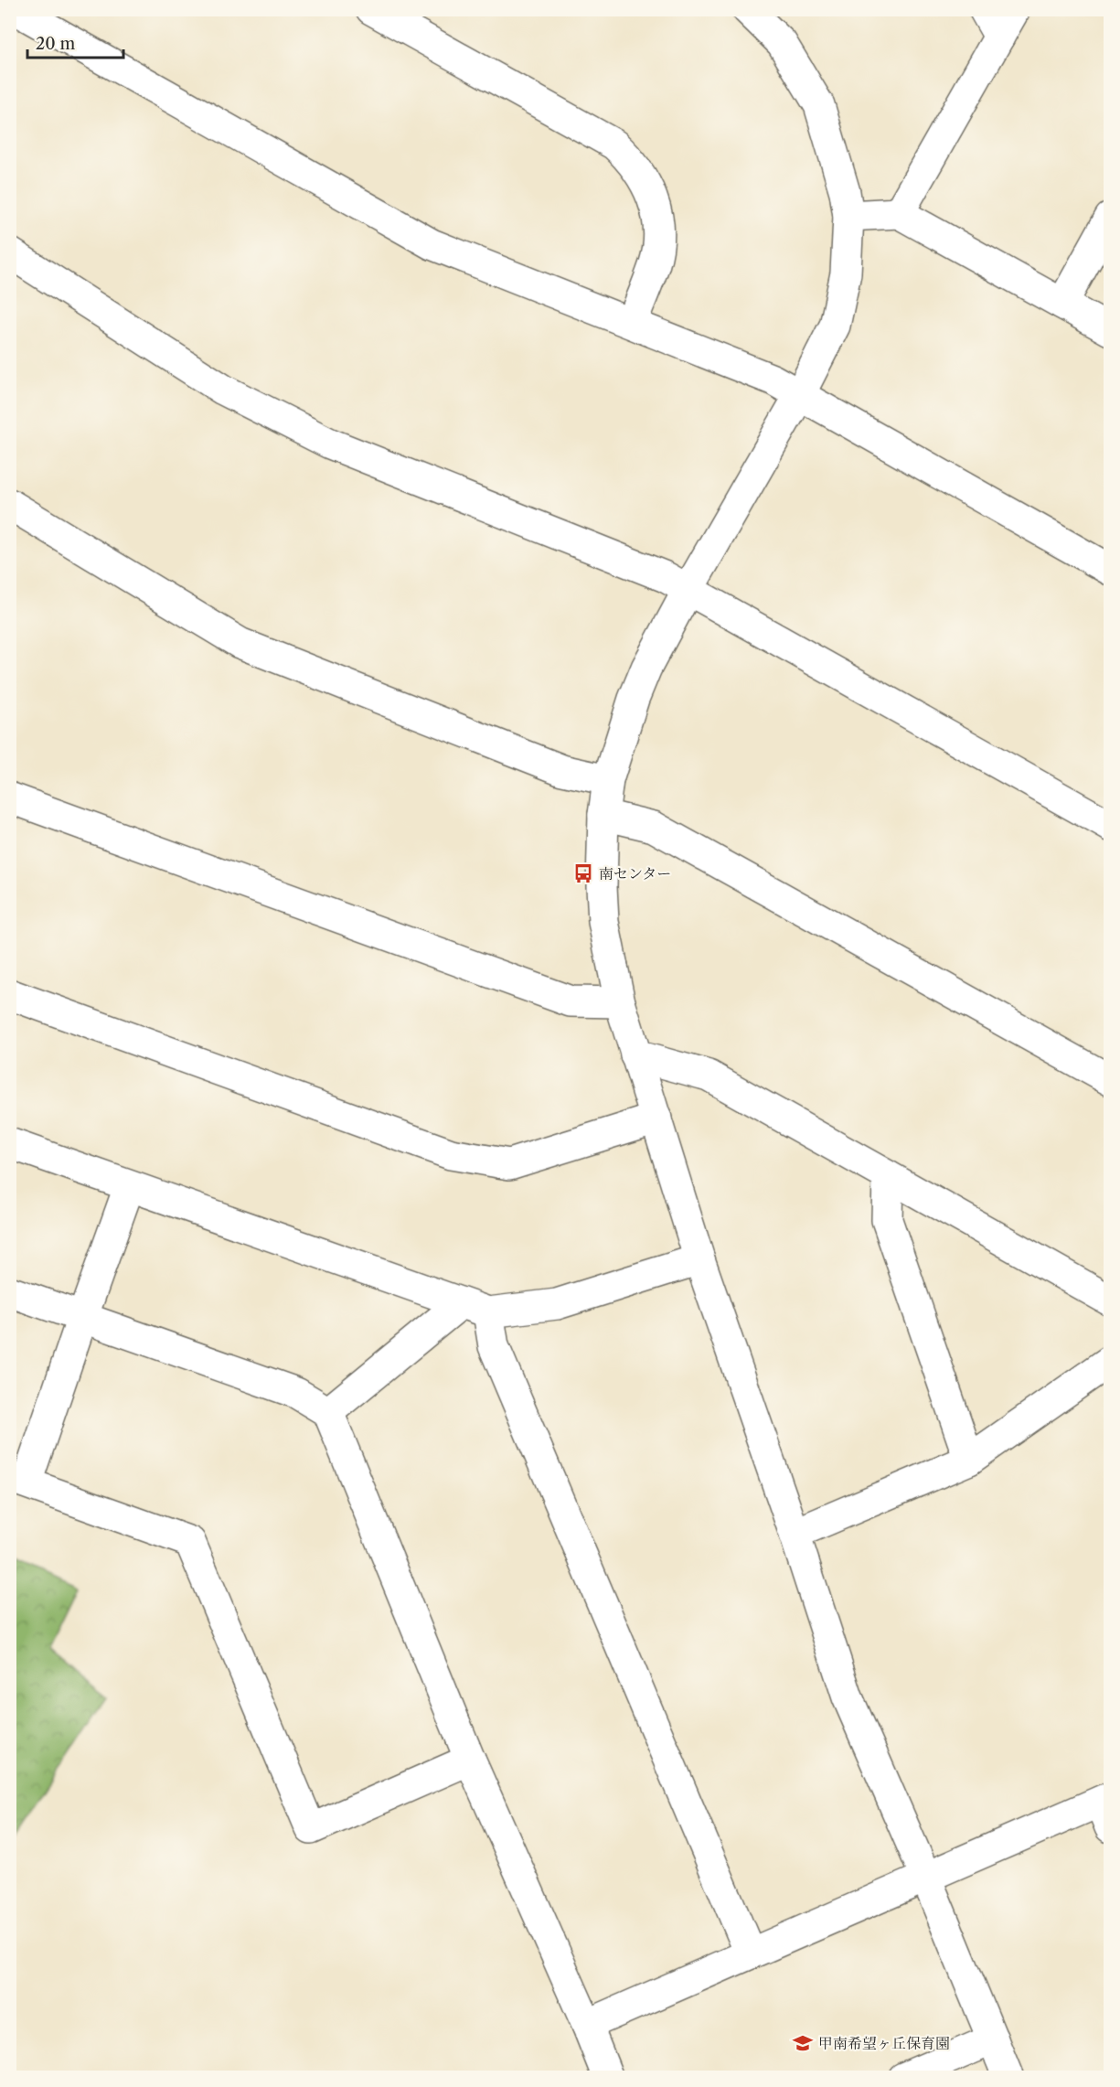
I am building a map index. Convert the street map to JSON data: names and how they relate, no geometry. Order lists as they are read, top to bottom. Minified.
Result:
{"places":{"bus stop":["南センター"],"school or university":["甲南希望ヶ丘保育園"]},"scale_bar":"20 m"}
